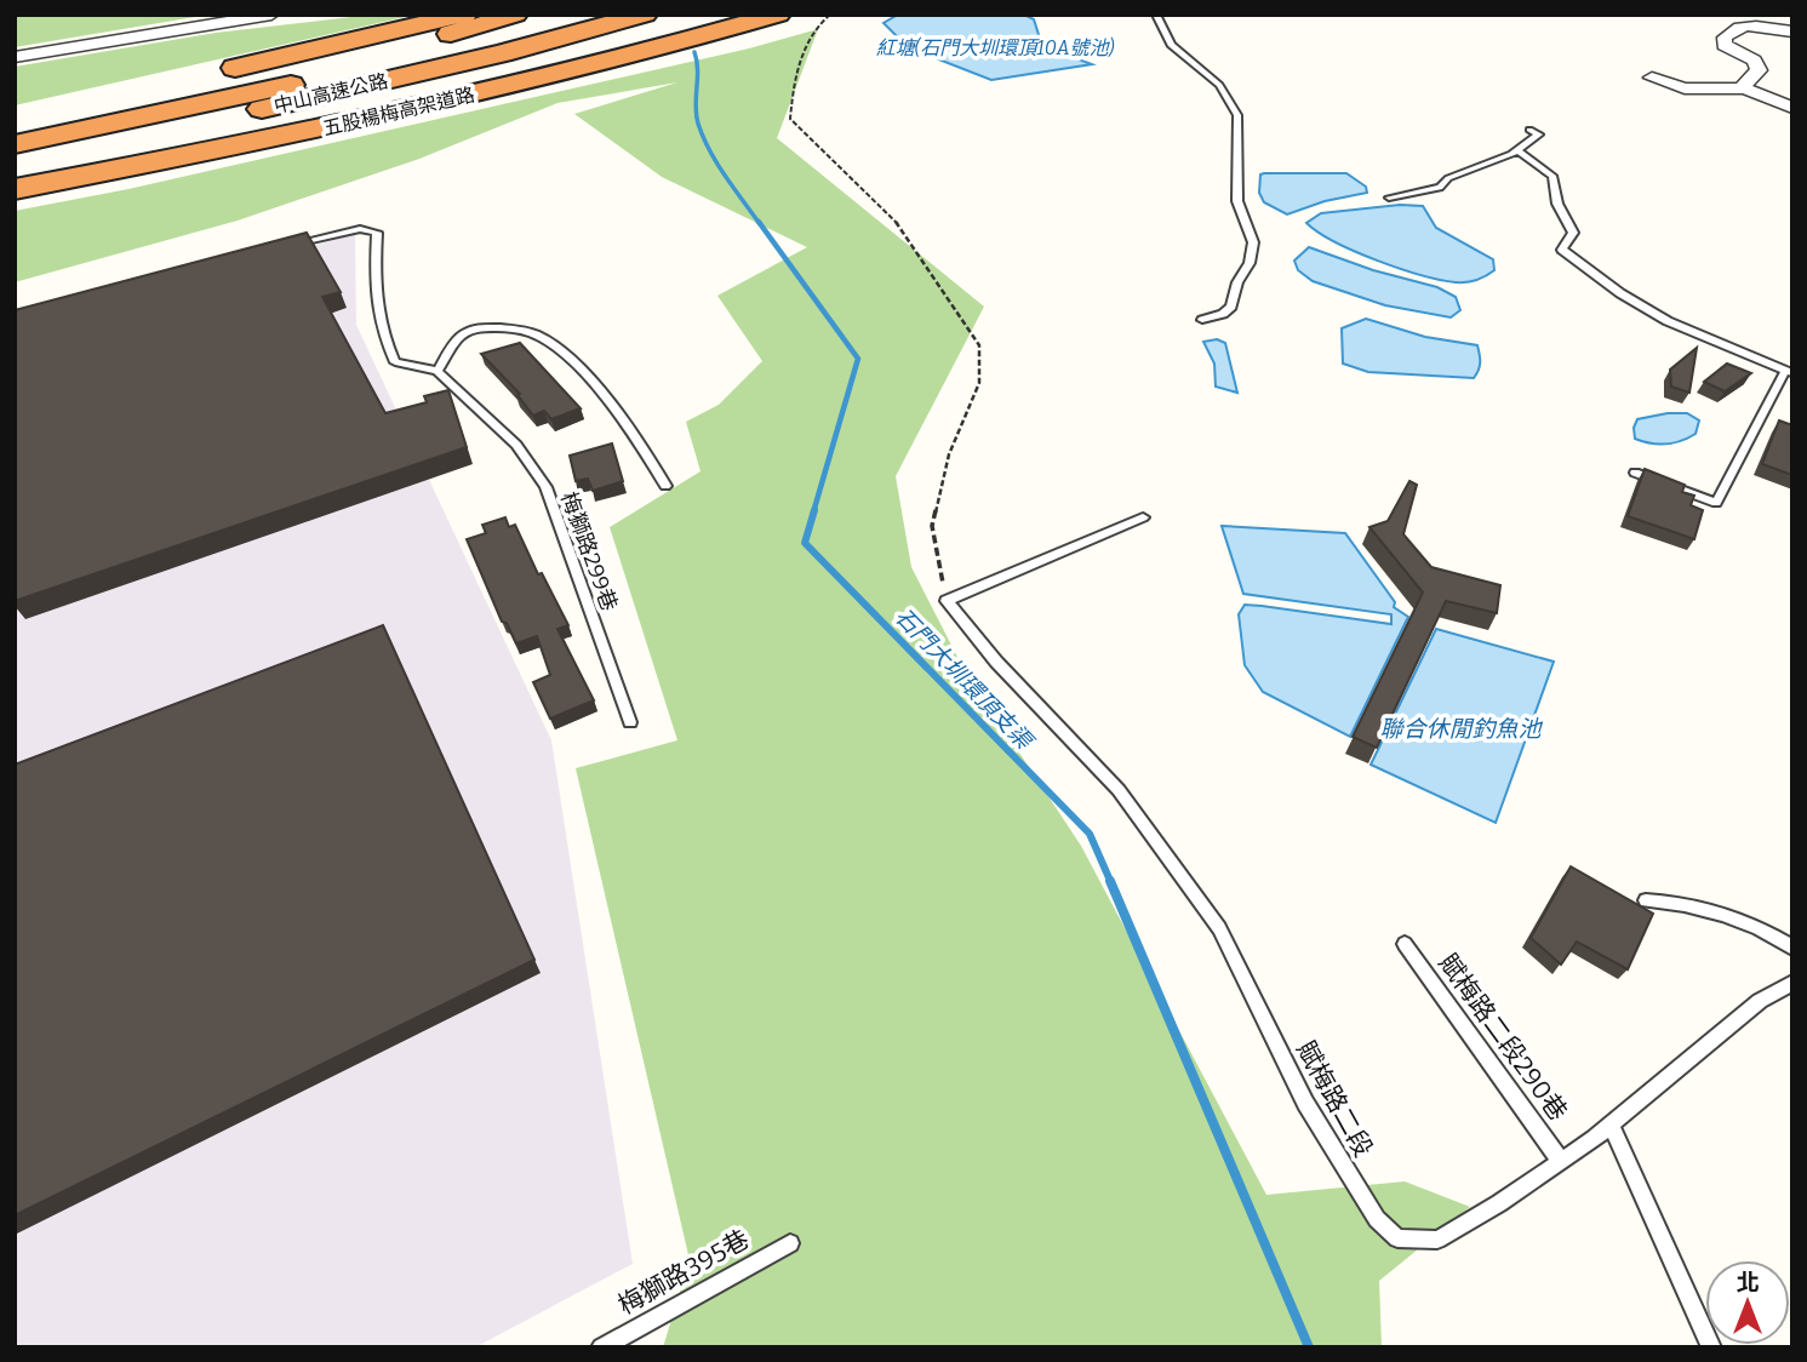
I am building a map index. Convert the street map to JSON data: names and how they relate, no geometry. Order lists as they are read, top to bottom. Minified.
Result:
{"streets":{"highway":["中山高速公路","五股楊梅高架道路"],"lane":["梅獅路299巷","賦梅路二段290巷","賦梅路二段","梅獅路395巷"]},"crossings":[["賦梅路二段290巷","賦梅路二段"]],"water":["紅塘(石門大圳環頂10A號池)","石門大圳環頂支渠","聯合休閒釣魚池"],"north":"top"}
